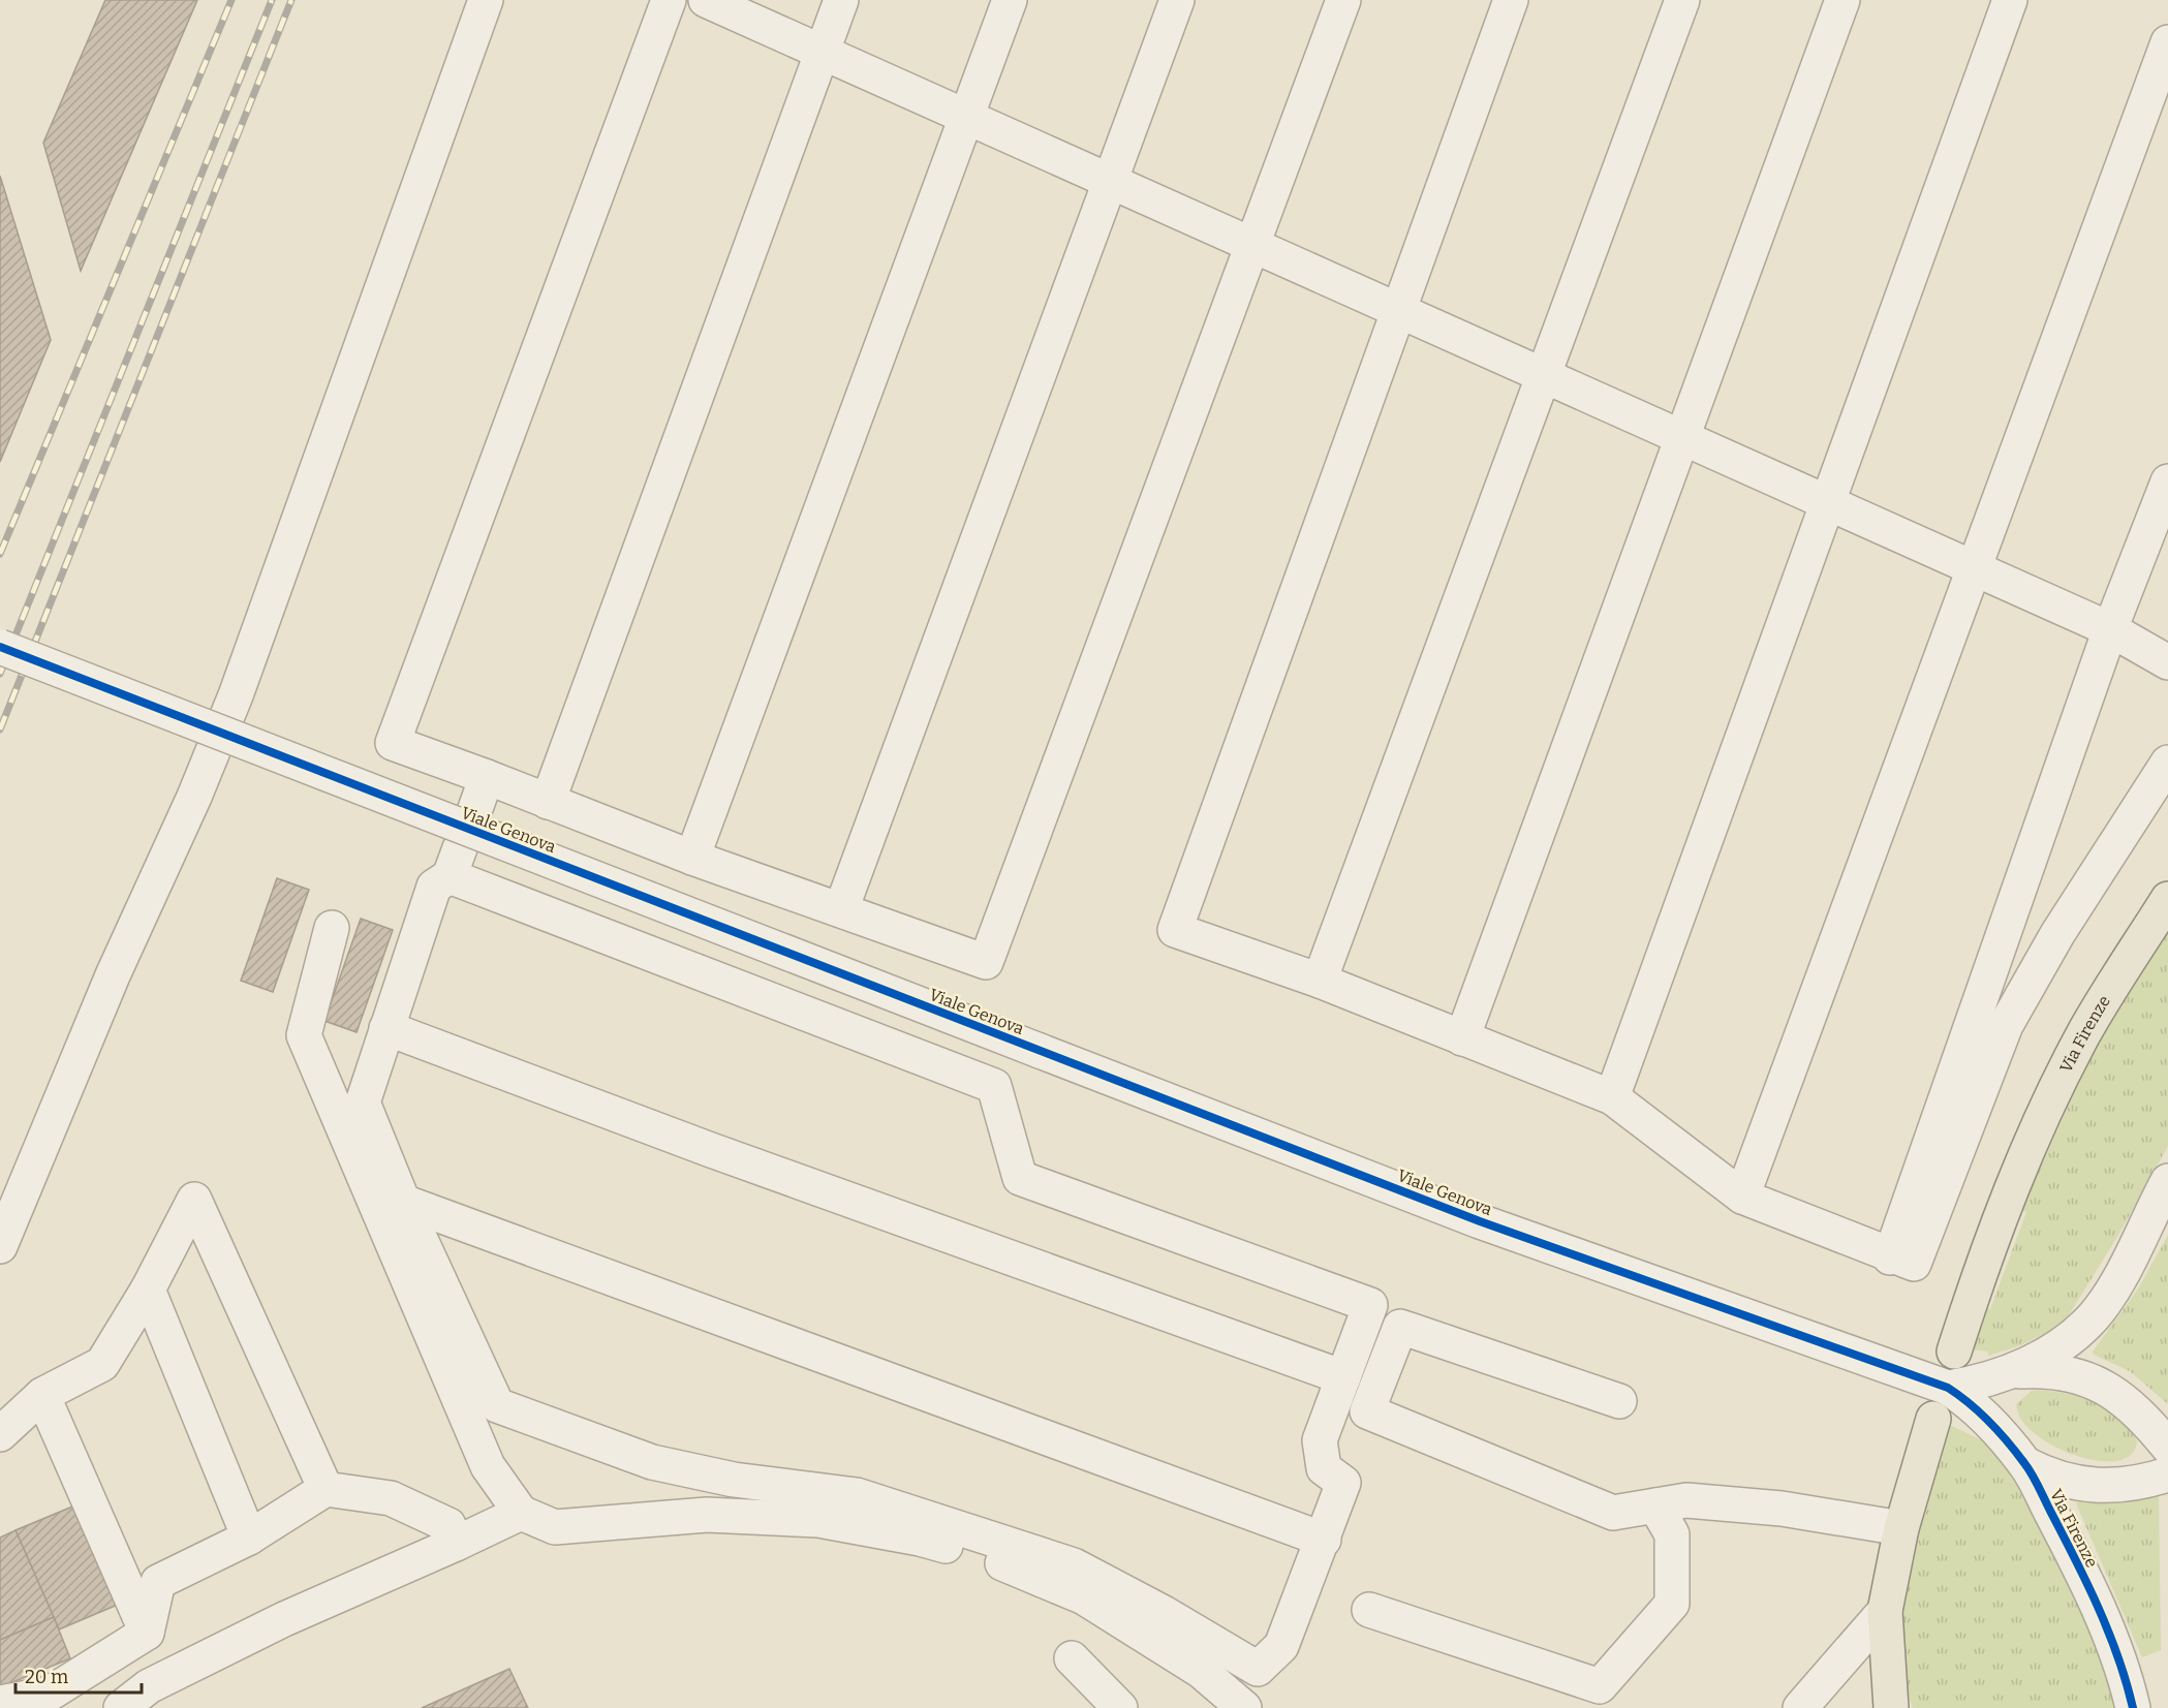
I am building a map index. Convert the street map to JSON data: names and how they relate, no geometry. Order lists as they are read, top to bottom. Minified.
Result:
{"streets":{"main road":["Via Firenze"],"street":["Viale Genova"]},"crossings":[["Viale Genova","Via Firenze"]],"scale_bar":"20 m"}
